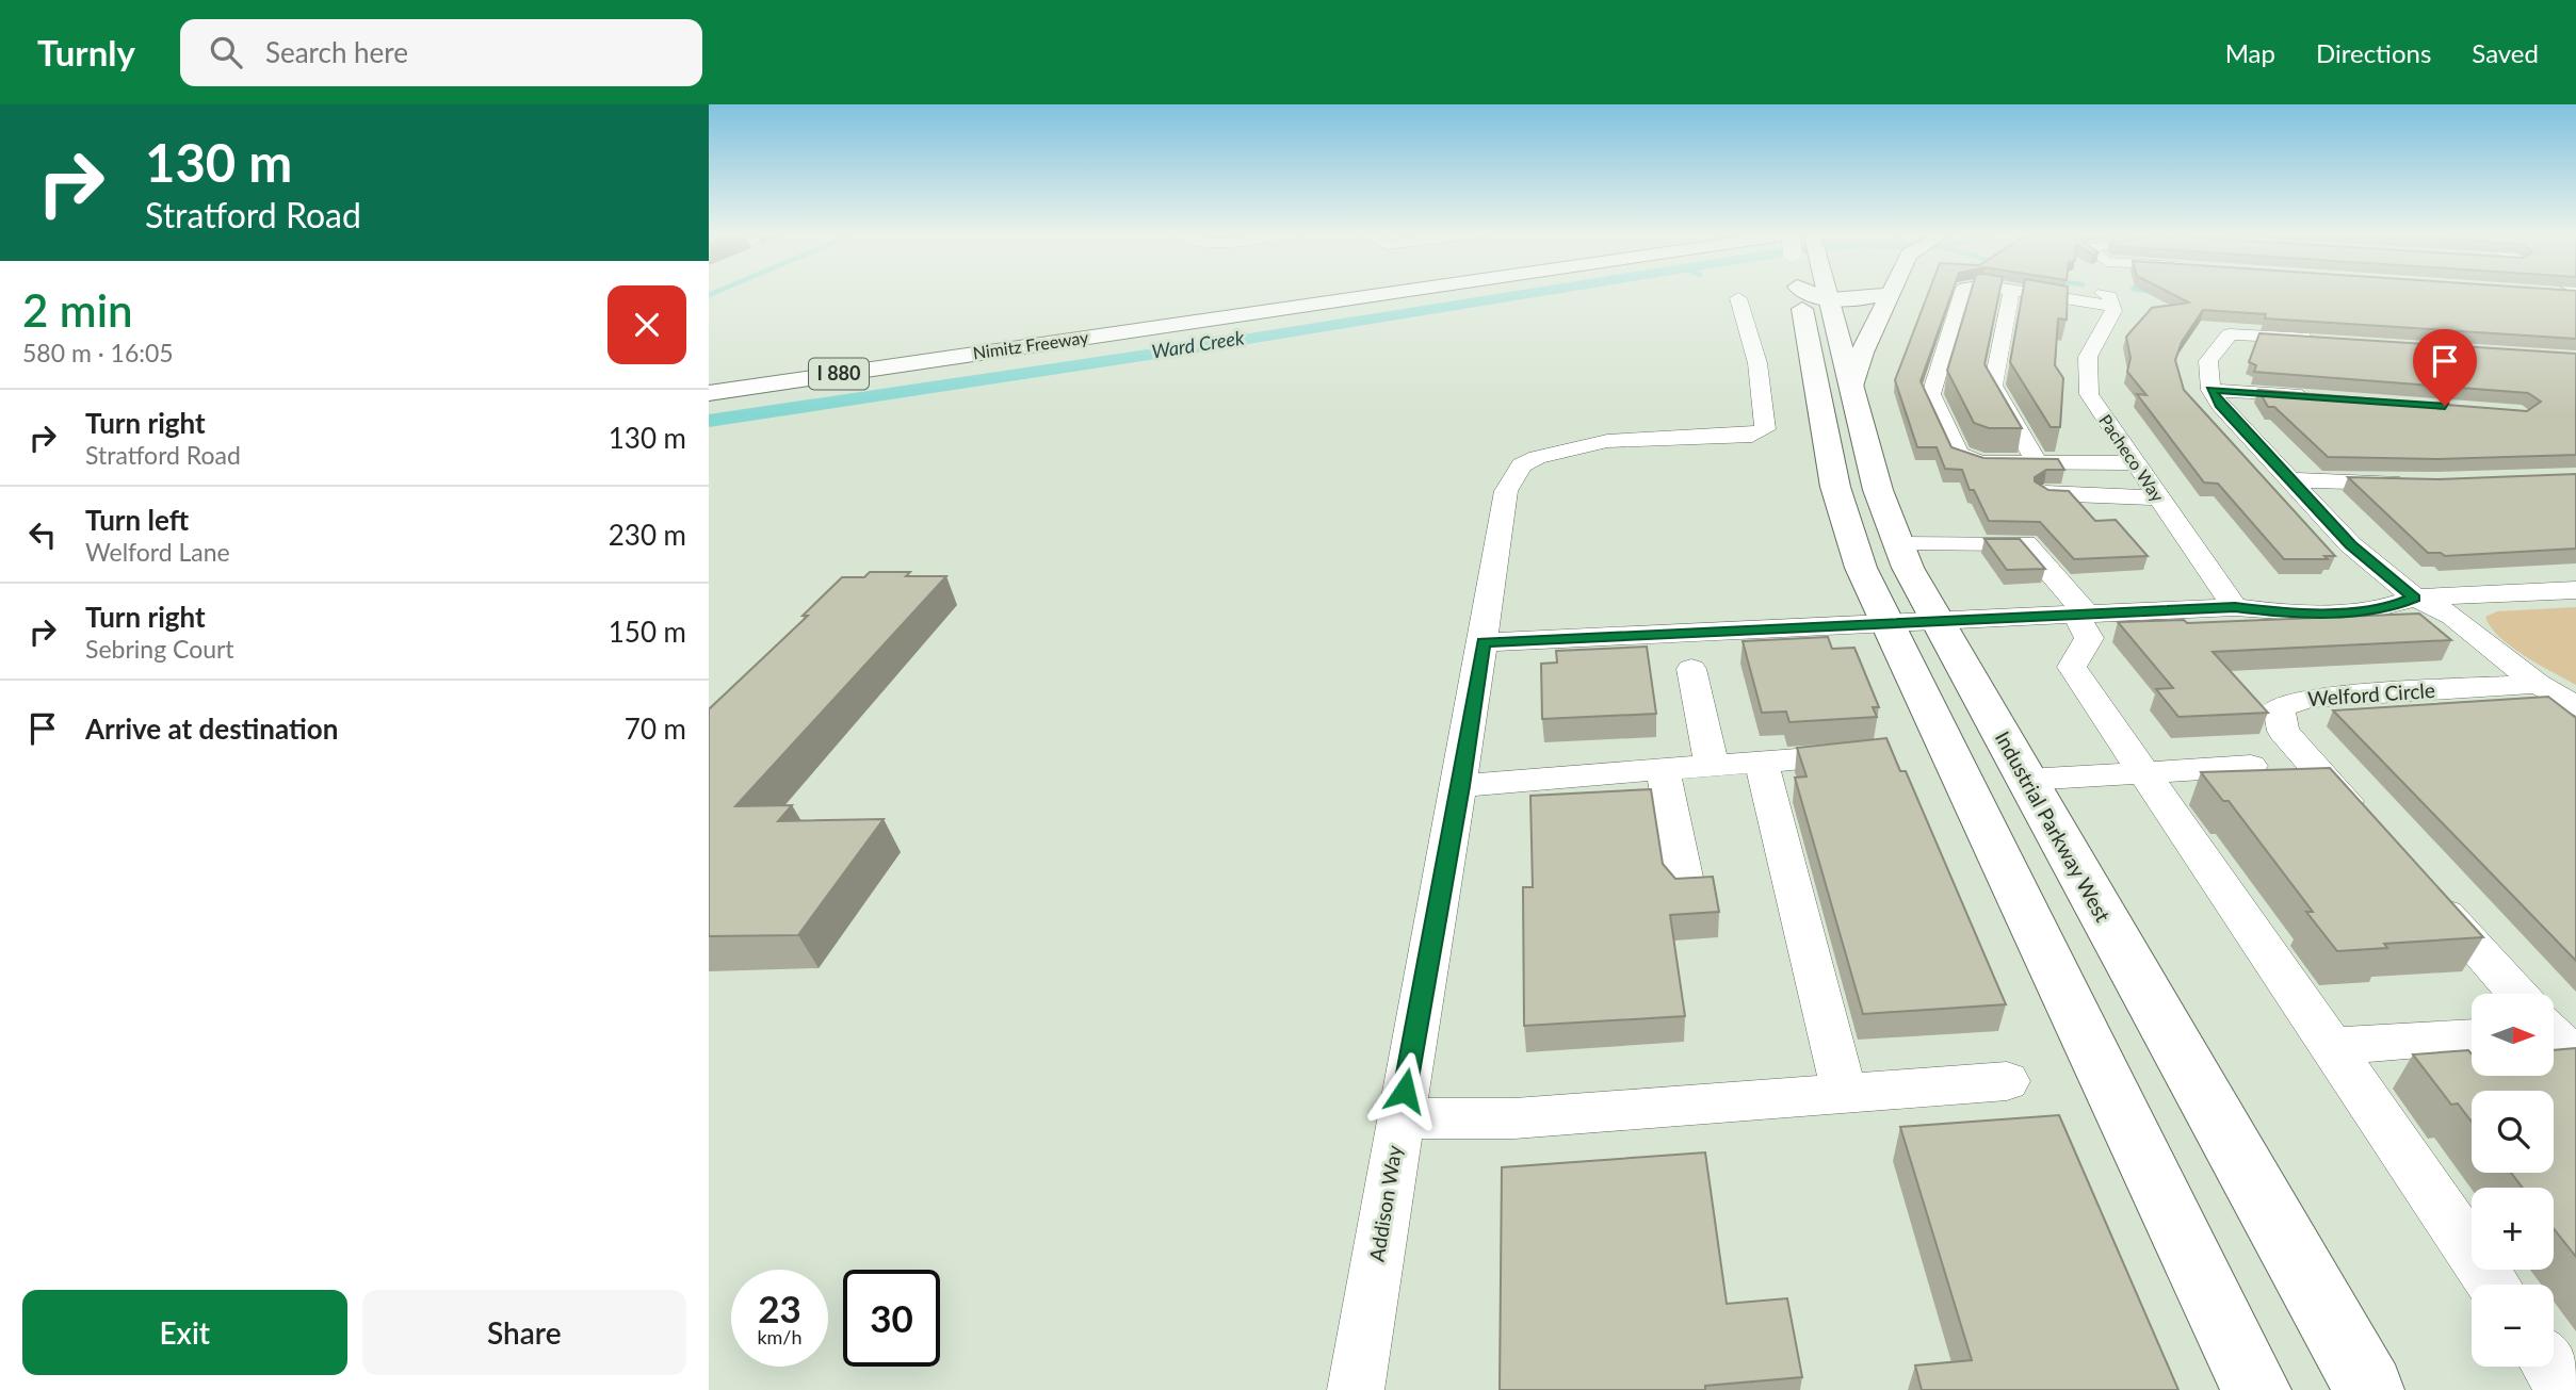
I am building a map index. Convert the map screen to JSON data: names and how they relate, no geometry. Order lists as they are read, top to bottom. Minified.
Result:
{"streets":{"main road":["Nimitz Freeway","I 880","Industrial Parkway West"],"street":["Pacheco Way","Welford Circle","Addison Way"]},"water":["Ward Creek"],"north":"right","page":{"header":"Turnly","search":"Search here","nav":["Map","Directions","Saved"],"turn":["130 m","Stratford Road"],"heading":["2 min","580 m · 16:05"],"list":[{"name":"Turn right","note":"Stratford Road","value":"130 m"},{"name":"Turn left","note":"Welford Lane","value":"230 m"},{"name":"Turn right","note":"Sebring Court","value":"150 m"},{"name":"Arrive at destination","value":"70 m"}],"map_buttons":["+","−"],"speed":"23 km/h","limit":"30","buttons":["Exit","Share"]}}
